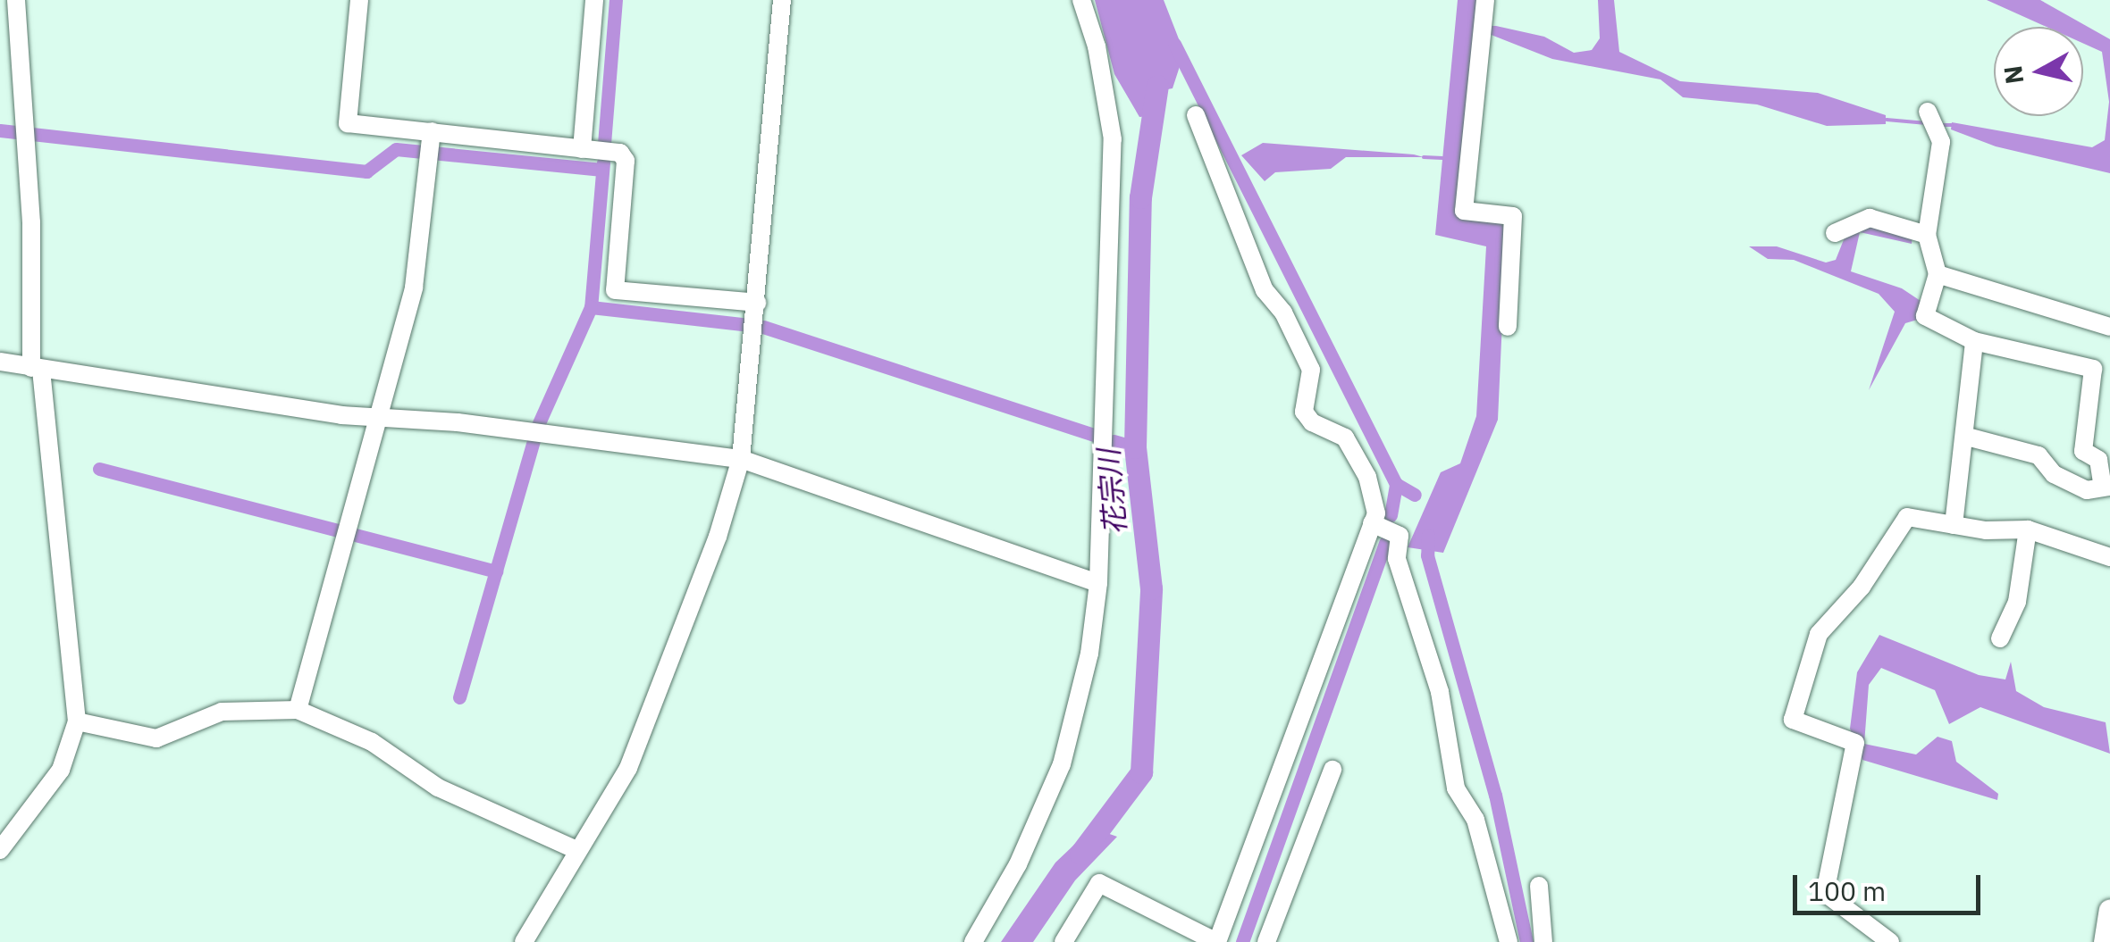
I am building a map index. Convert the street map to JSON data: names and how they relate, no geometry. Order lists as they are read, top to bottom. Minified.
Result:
{"water":["花宗川"],"scale_bar":"100 m","north":"left"}
